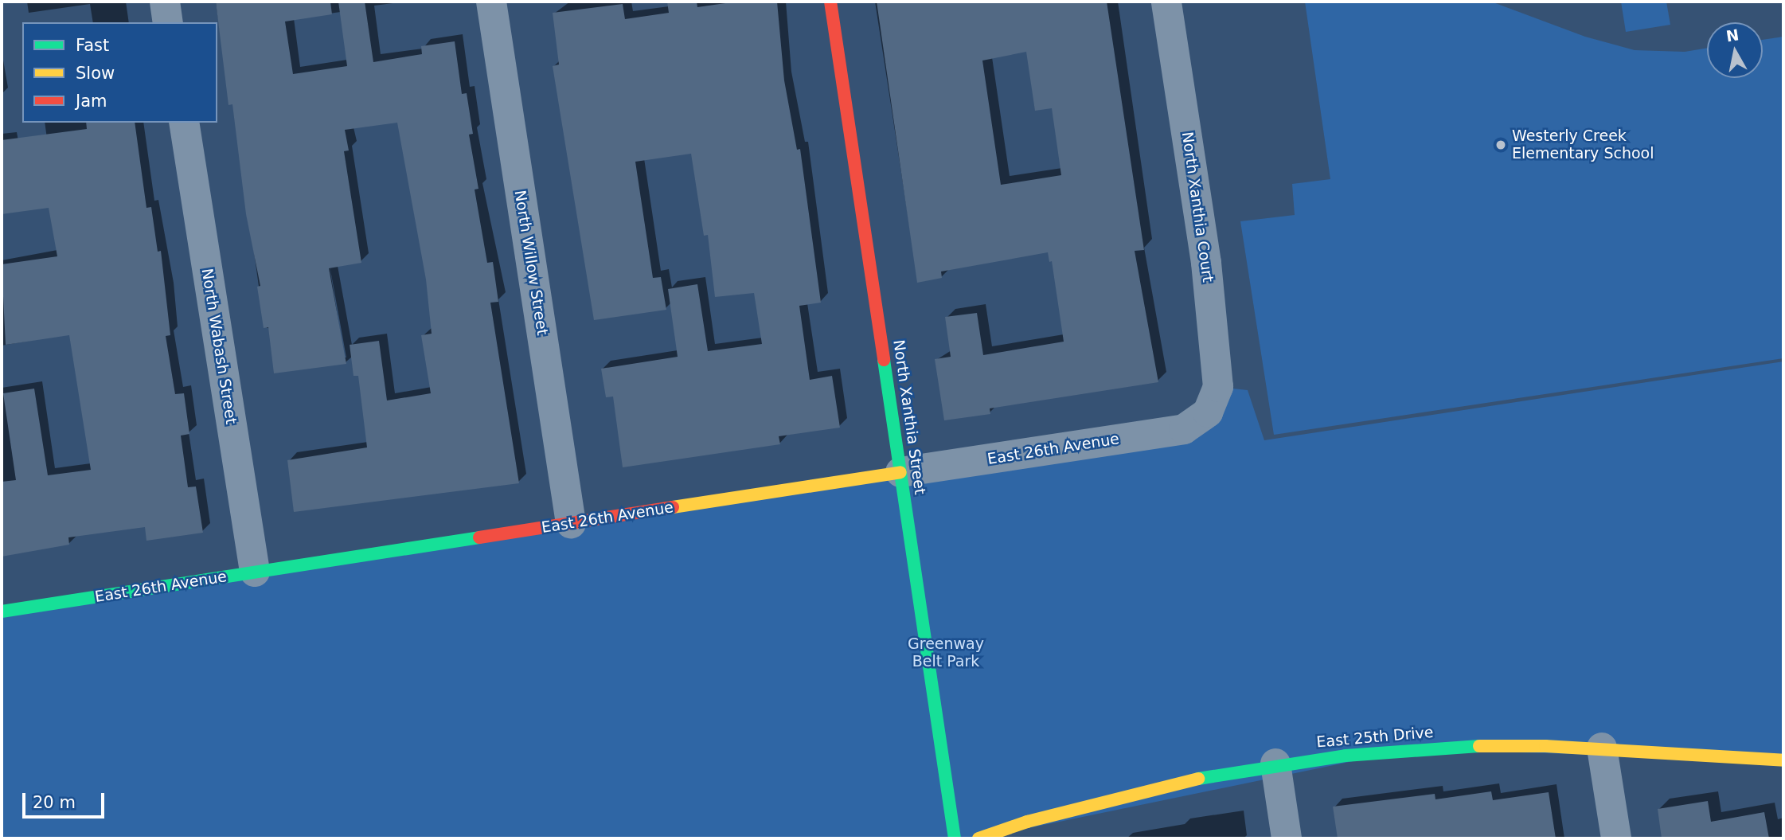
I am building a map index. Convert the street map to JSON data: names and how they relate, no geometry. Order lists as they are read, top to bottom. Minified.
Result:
{"streets":{"street":["North Xanthia Court","North Willow Street","North Wabash Street","North Xanthia Street","East 26th Avenue","East 25th Drive"]},"crossings":[["North Xanthia Court","East 26th Avenue"],["North Willow Street","East 26th Avenue"],["North Wabash Street","East 26th Avenue"],["North Xanthia Street","East 26th Avenue"]],"parks":["Greenway Belt Park"],"places":["Westerly Creek Elementary School"],"legend":["Fast","Slow","Jam"],"scale_bar":"20 m","north":"top"}
